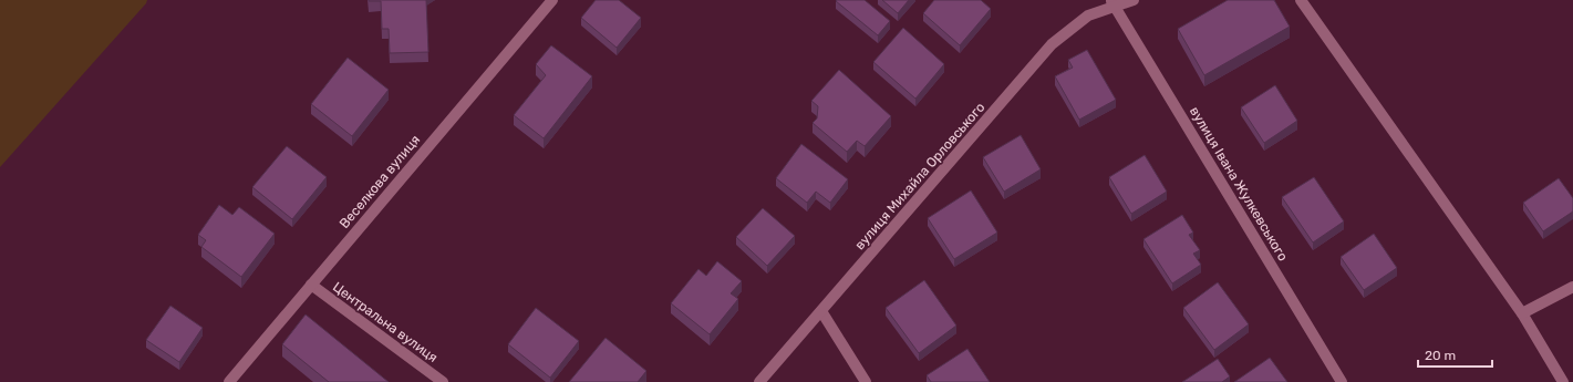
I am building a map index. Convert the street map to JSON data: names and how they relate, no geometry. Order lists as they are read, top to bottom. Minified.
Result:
{"streets":{"street":["вулиця Михайла Орловського","Веселкова вулиця","вулиця Івана Жулкевського","Центральна вулиця"]},"crossings":[["вулиця Михайла Орловського","вулиця Івана Жулкевського"],["Веселкова вулиця","Центральна вулиця"]],"scale_bar":"20 m"}
